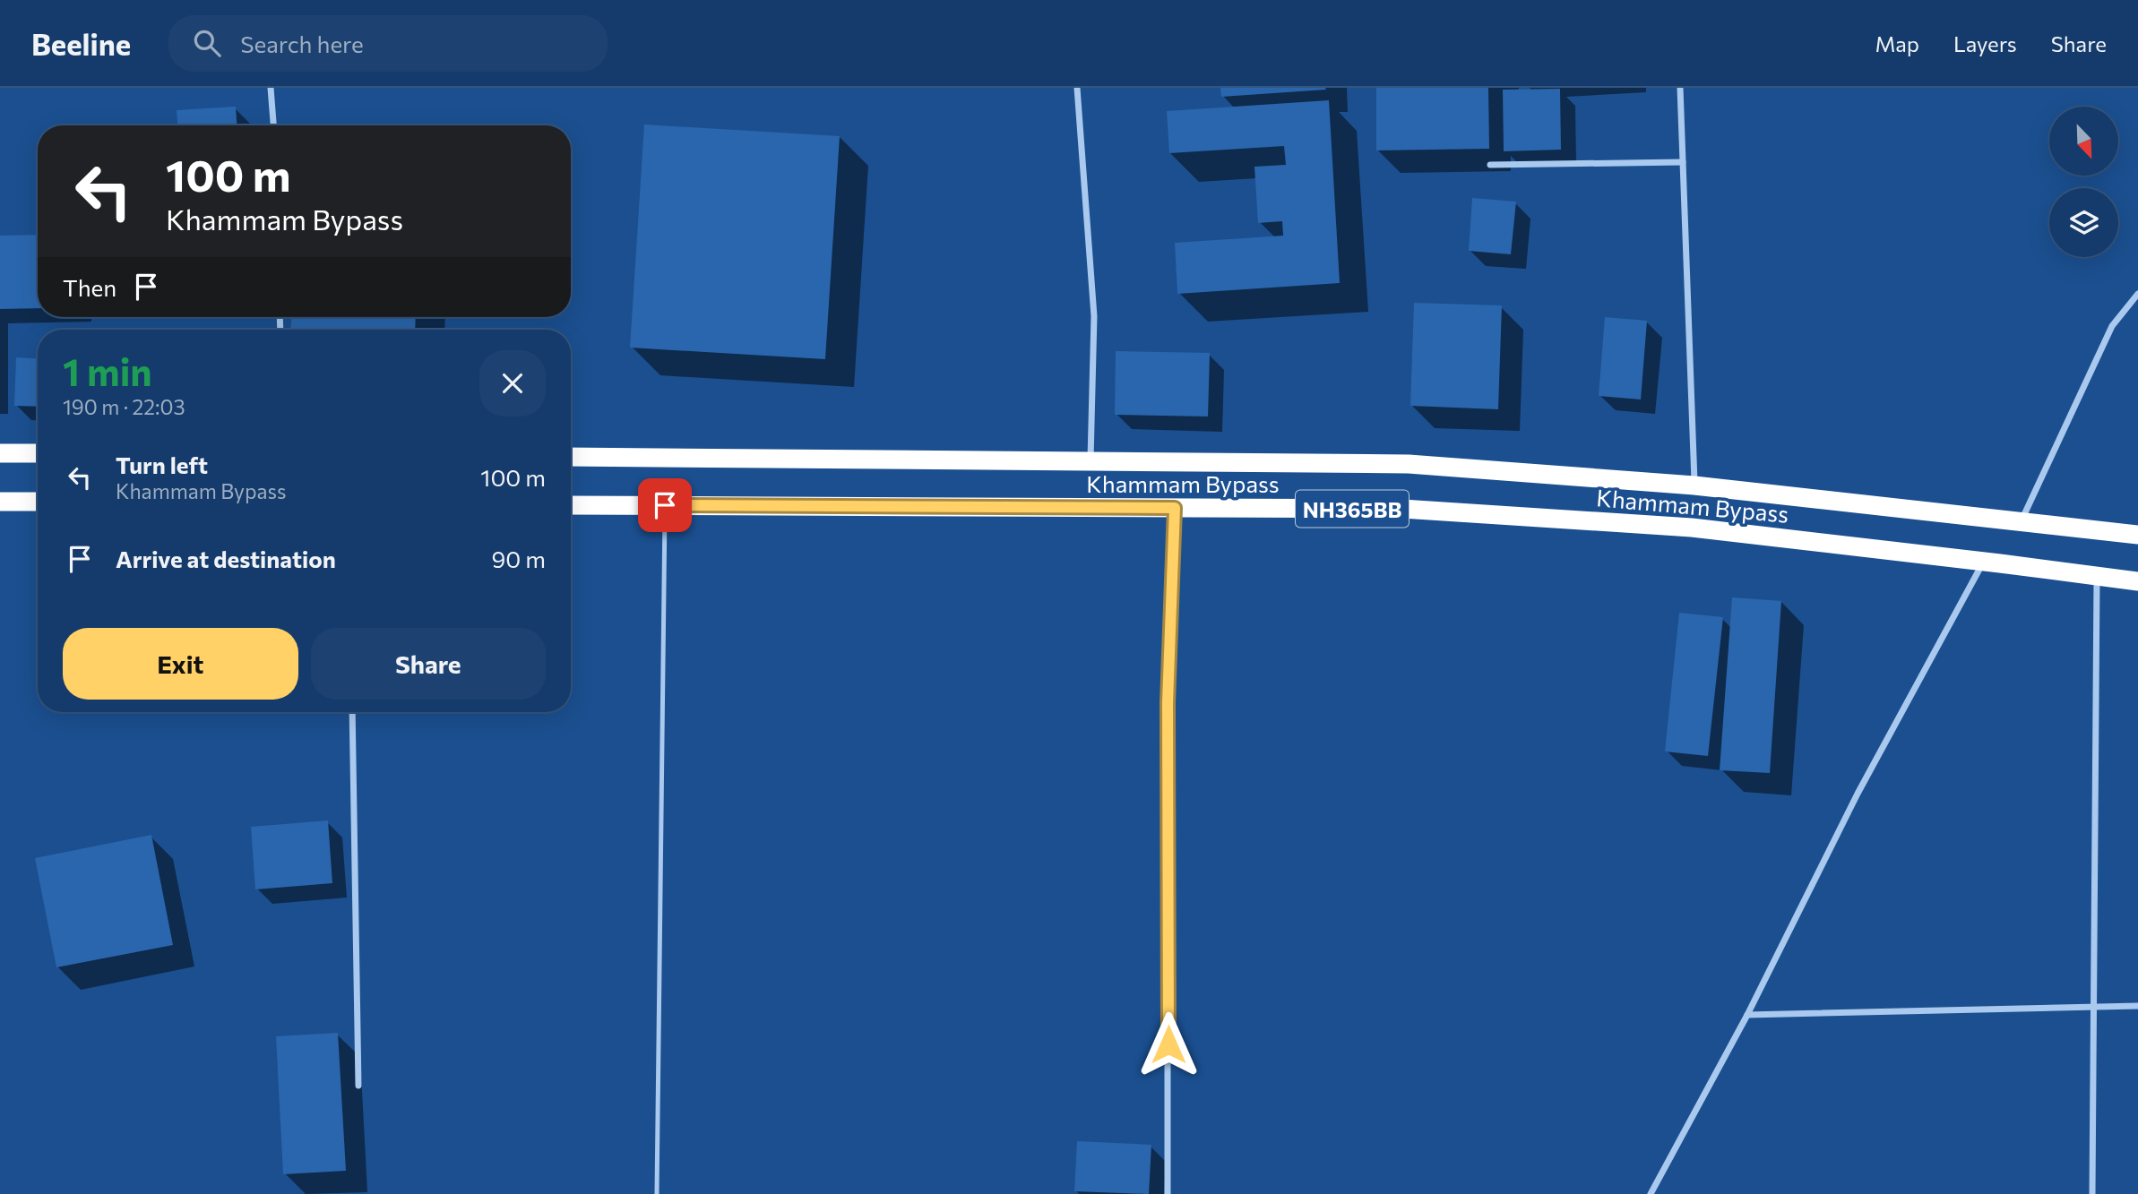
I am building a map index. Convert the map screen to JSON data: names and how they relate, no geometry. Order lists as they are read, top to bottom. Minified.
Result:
{"streets":{"highway":["Khammam Bypass","NH365BB"]},"north":"bottom right","page":{"header":"Beeline","search":"Search here","nav":["Map","Layers","Share"],"turn":["100 m","Khammam Bypass"],"then":"Then","heading":["1 min","190 m · 22:03"],"list":[{"name":"Turn left","note":"Khammam Bypass","value":"100 m"},{"name":"Arrive at destination","value":"90 m"}],"buttons":["Exit","Share"]}}
